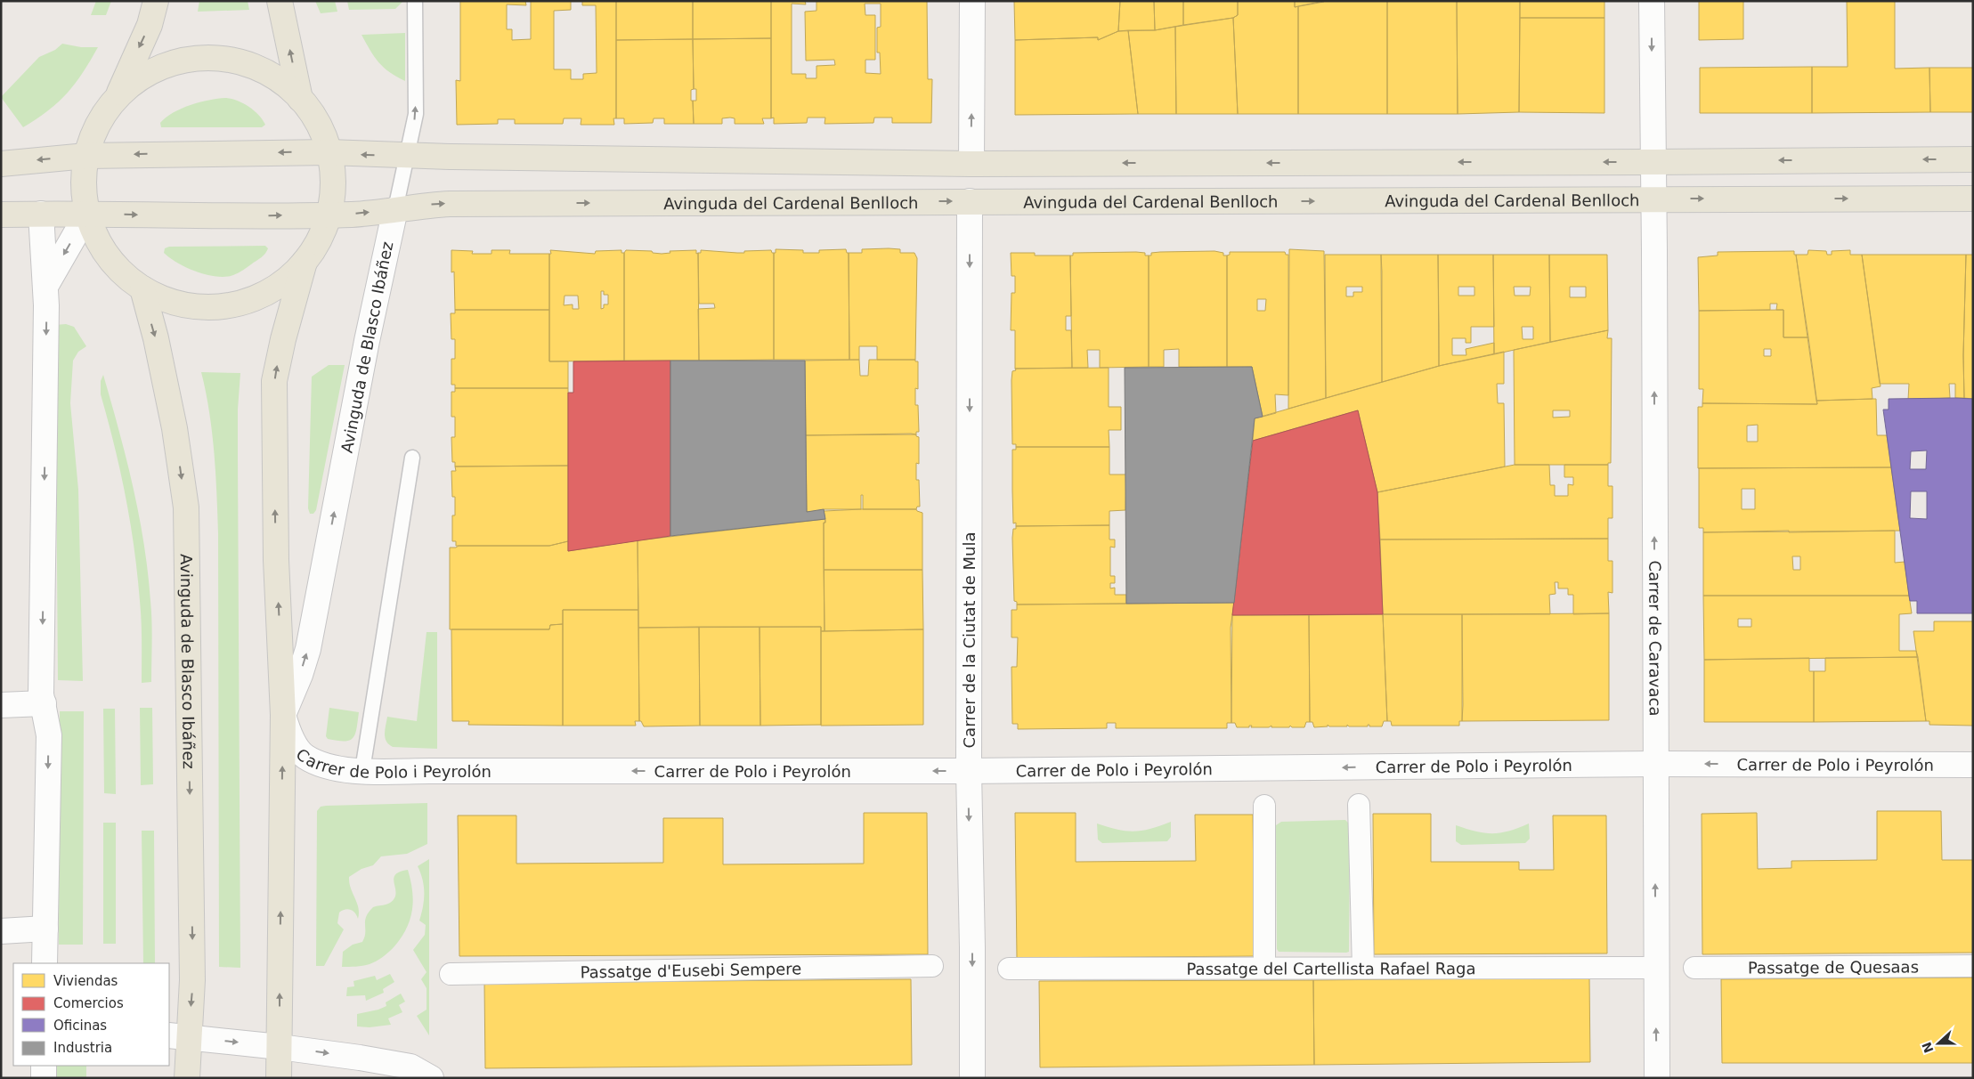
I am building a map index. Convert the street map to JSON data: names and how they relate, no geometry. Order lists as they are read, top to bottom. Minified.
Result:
{"streets":{"main road":["Avinguda del Cardenal Benlloch","Avinguda de Blasco Ibáñez"],"street":["Carrer de Caravaca","Carrer de la Ciutat de Mula","Carrer de Polo i Peyrolón","Passatge de Quesaas","Passatge del Cartellista Rafael Raga","Passatge d'Eusebi Sempere"]},"crossings":[["Avinguda del Cardenal Benlloch","Avinguda de Blasco Ibáñez"],["Avinguda del Cardenal Benlloch","Carrer de Caravaca"],["Avinguda del Cardenal Benlloch","Carrer de la Ciutat de Mula"],["Avinguda de Blasco Ibáñez","Carrer de Polo i Peyrolón"],["Carrer de Caravaca","Carrer de Polo i Peyrolón"],["Carrer de Caravaca","Passatge del Cartellista Rafael Raga"],["Carrer de la Ciutat de Mula","Carrer de Polo i Peyrolón"]],"one_way":["Carrer de la Ciutat de Mula","Carrer de Polo i Peyrolón"],"legend":["Viviendas","Comercios","Oficinas","Industria"],"north":"left"}
